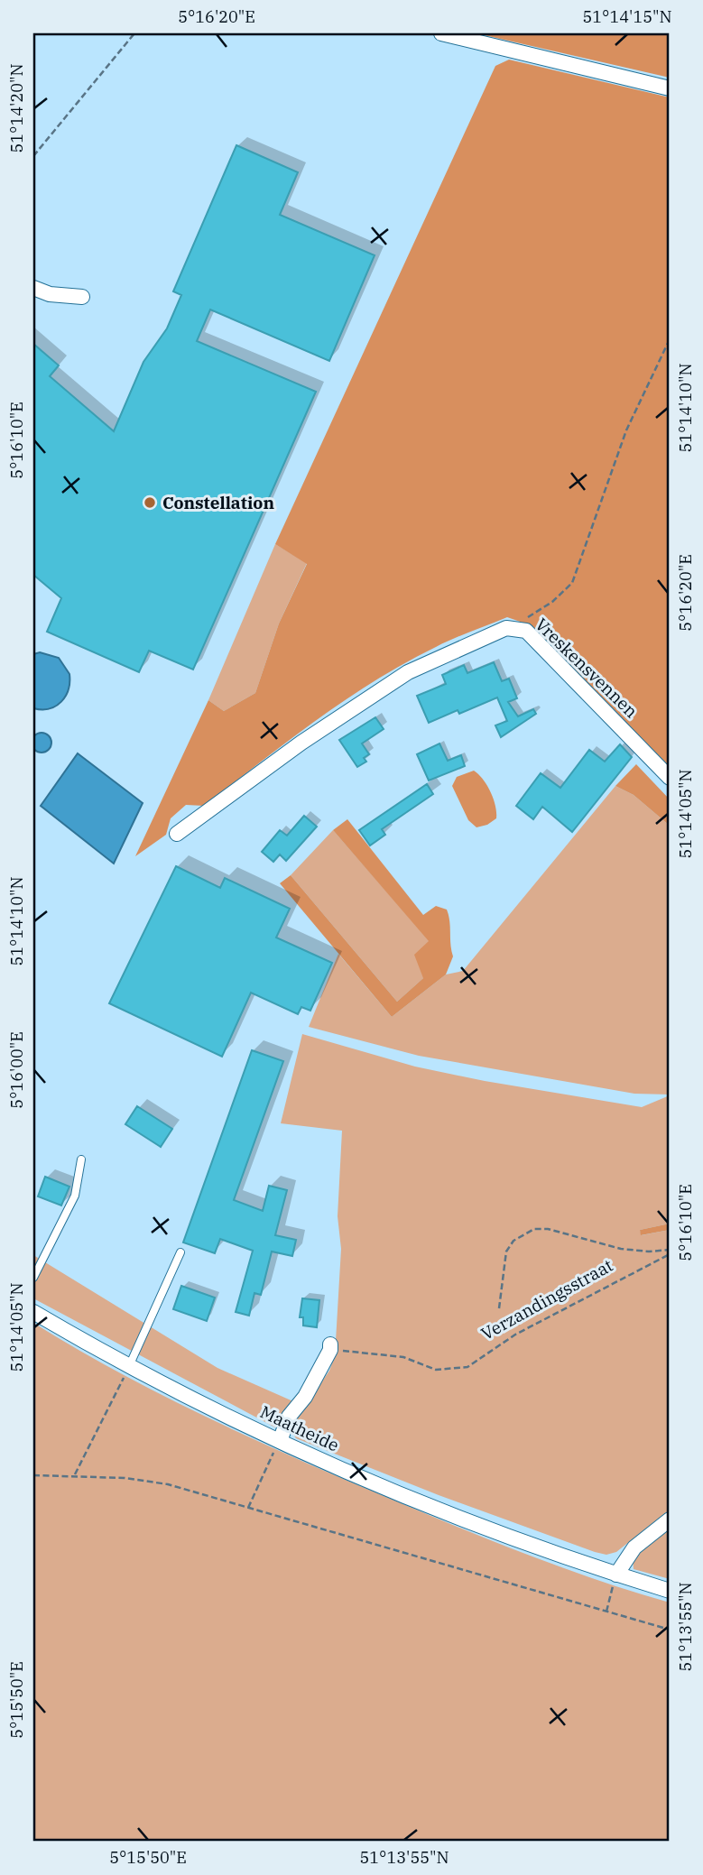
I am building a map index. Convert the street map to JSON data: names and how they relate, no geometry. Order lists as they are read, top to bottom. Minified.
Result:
{"streets":{"street":["Vreskensvennen","Maatheide"],"path":["Verzandingsstraat"]},"places":["Constellation"],"coordinates":["5°16'20\"E","51°14'15\"N","51°14'20\"N","51°14'10\"N","5°16'10\"E","51°14'05\"N","5°16'00\"E","51°13'55\"N","5°15'50\"E"]}
